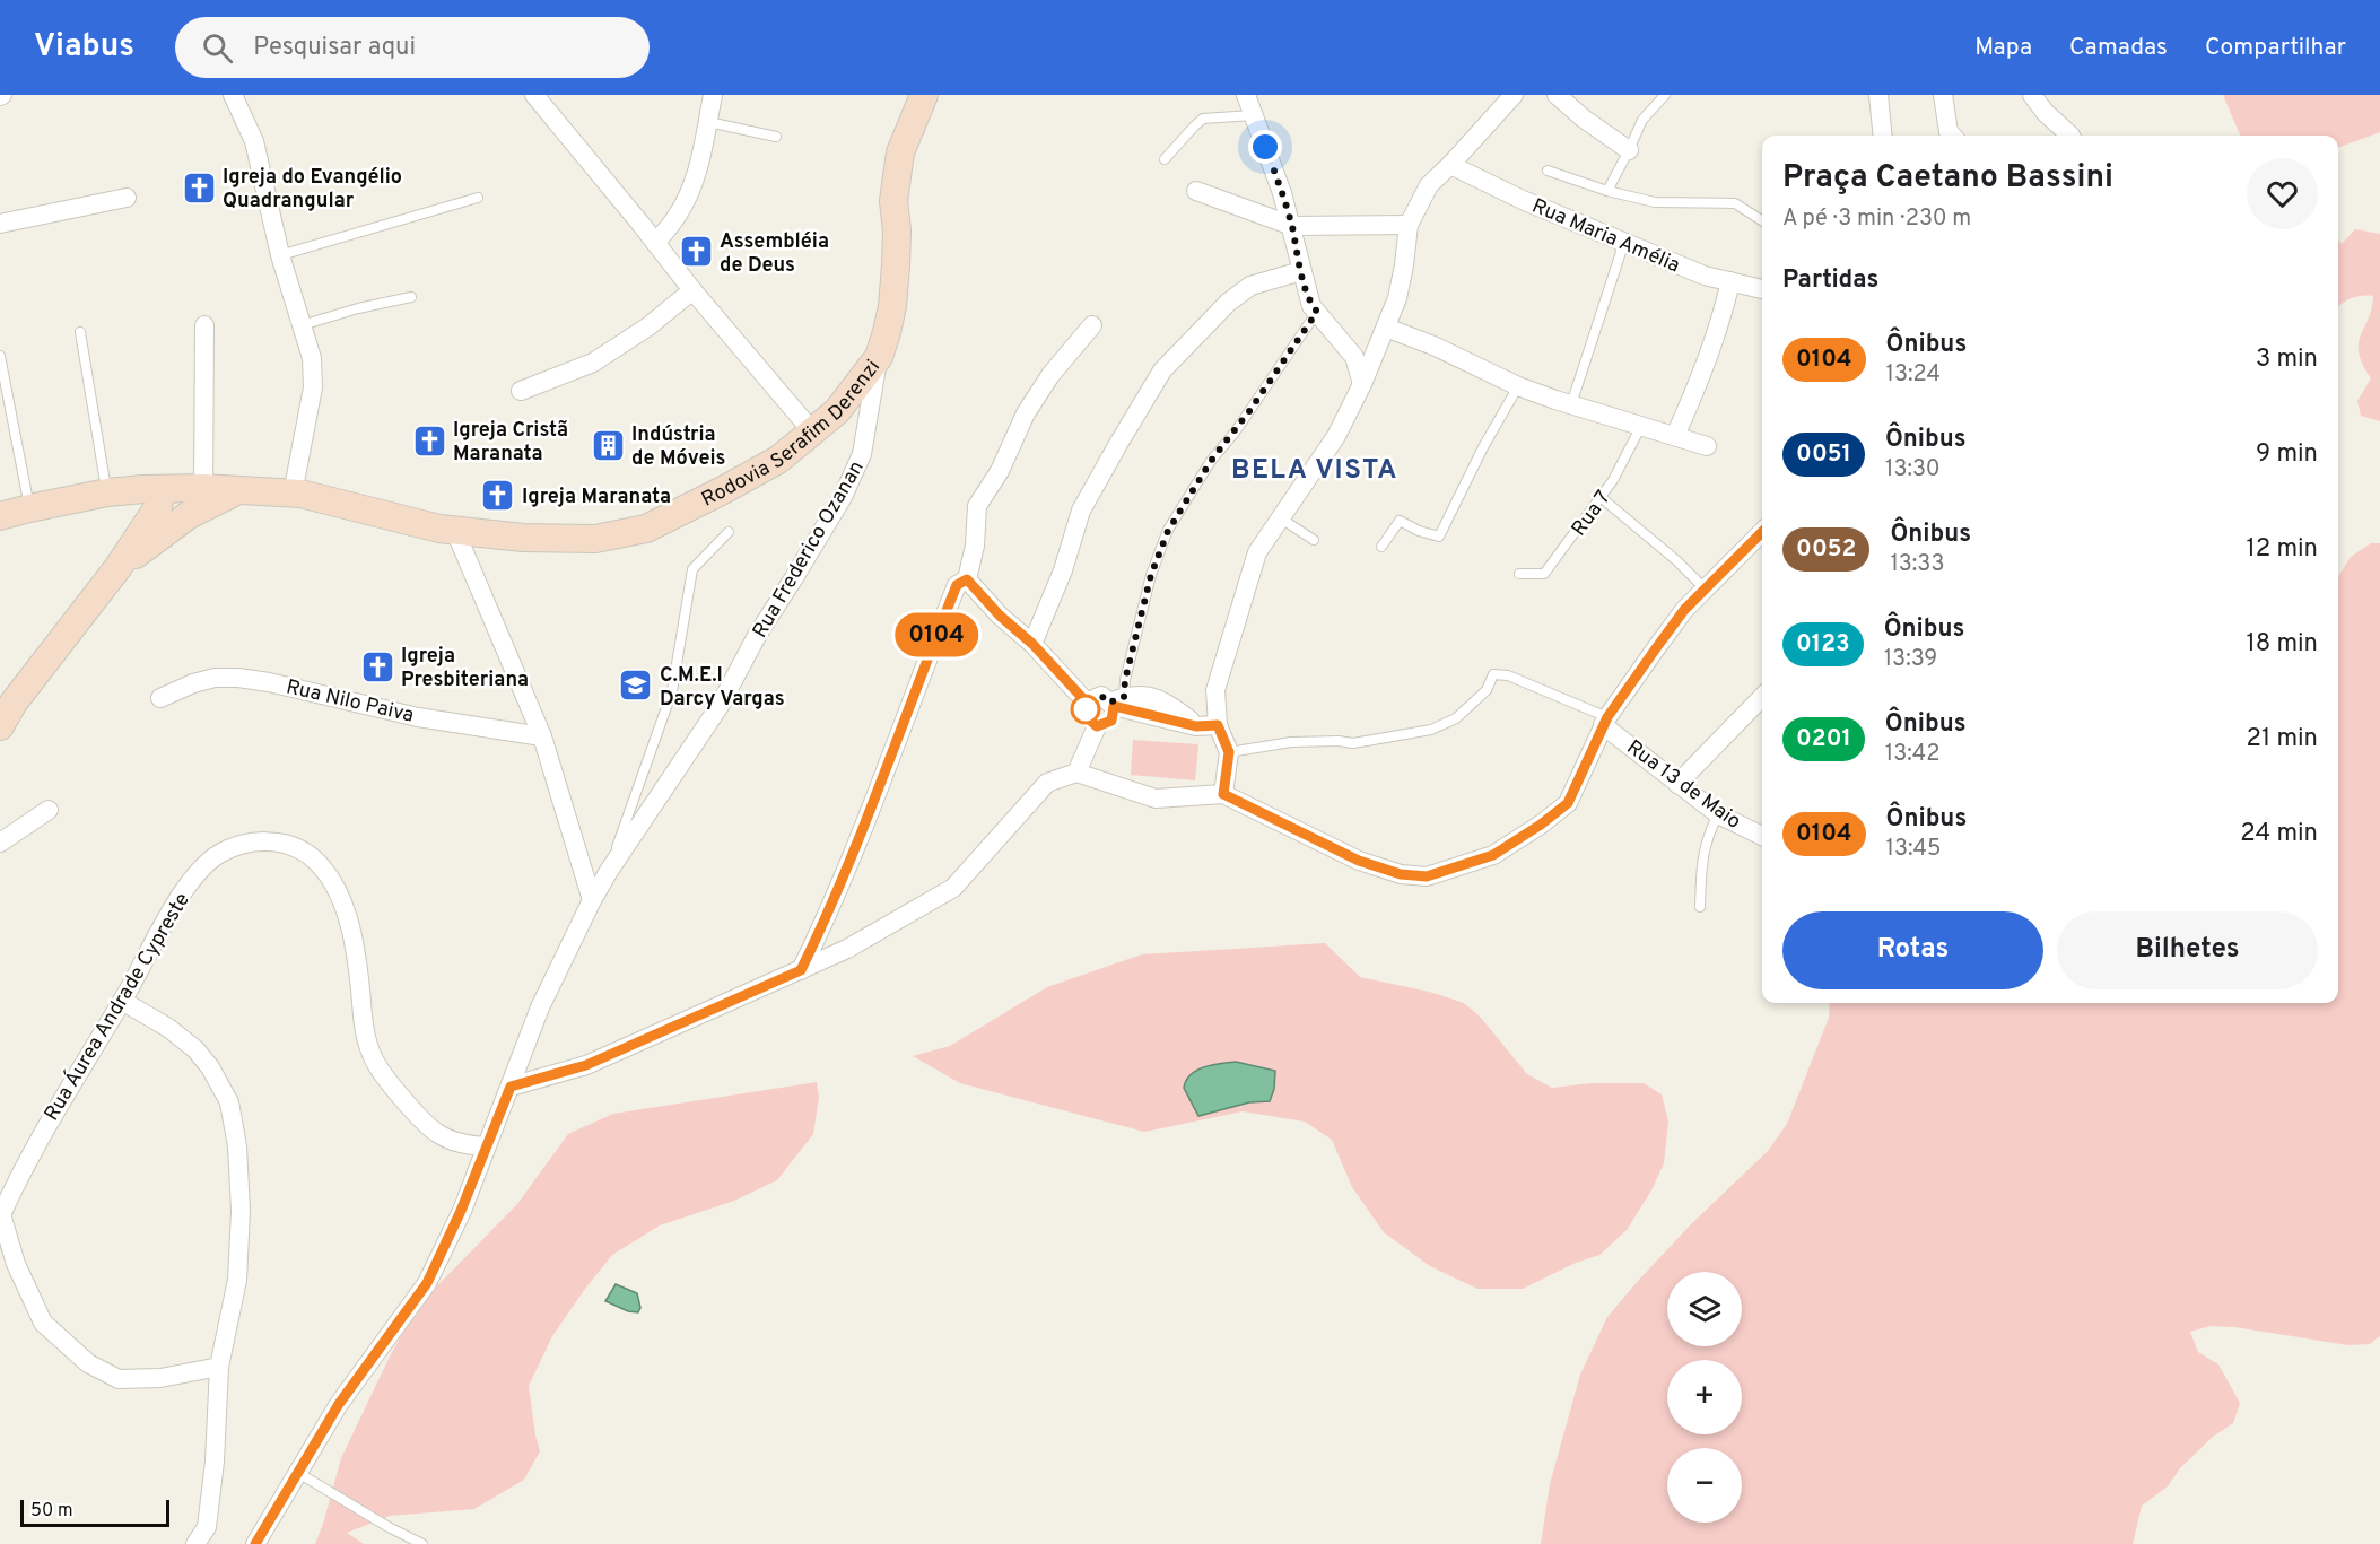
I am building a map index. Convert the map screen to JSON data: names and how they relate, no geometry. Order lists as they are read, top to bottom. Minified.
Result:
{"streets":{"main road":["Rodovia Serafim Derenzi"],"street":["Rua Maria Amélia","Rua Frederico Ozanan","Rua Nilo Paiva","Rua 13 de Maio","Rua Áurea Andrade Cypreste"],"lane":["Rua 7"]},"crossings":[["Rodovia Serafim Derenzi","Rua Frederico Ozanan"],["Rua Frederico Ozanan","Rua Áurea Andrade Cypreste"]],"districts":["BELA VISTA"],"places":{"church":["Igreja do Evangélio Quadrangular","Assembléia de Deus","Igreja Cristã Maranata","Igreja Maranata","Igreja Presbiteriana"],"building":["Indústria de Móveis"],"school or university":["C.M.E.I Darcy Vargas"]},"lines":["bus line 0104"],"scale_bar":"50 m","page":{"header":"Viabus","search":"Pesquisar aqui","nav":["Mapa","Camadas","Compartilhar"],"on_map":"0104","heading":[["Praça Caetano Bassini","A pé · 3 min · 230 m"],"Partidas"],"list":[{"mark":"0104","name":"Ônibus","note":"13:24","value":"3 min"},{"mark":"0051","name":"Ônibus","note":"13:30","value":"9 min"},{"mark":"0052","name":"Ônibus","note":"13:33","value":"12 min"},{"mark":"0123","name":"Ônibus","note":"13:39","value":"18 min"},{"mark":"0201","name":"Ônibus","note":"13:42","value":"21 min"},{"mark":"0104","name":"Ônibus","note":"13:45","value":"24 min"}],"buttons":["Rotas","Bilhetes"],"map_buttons":["+","−"],"scale":"50 m"}}
